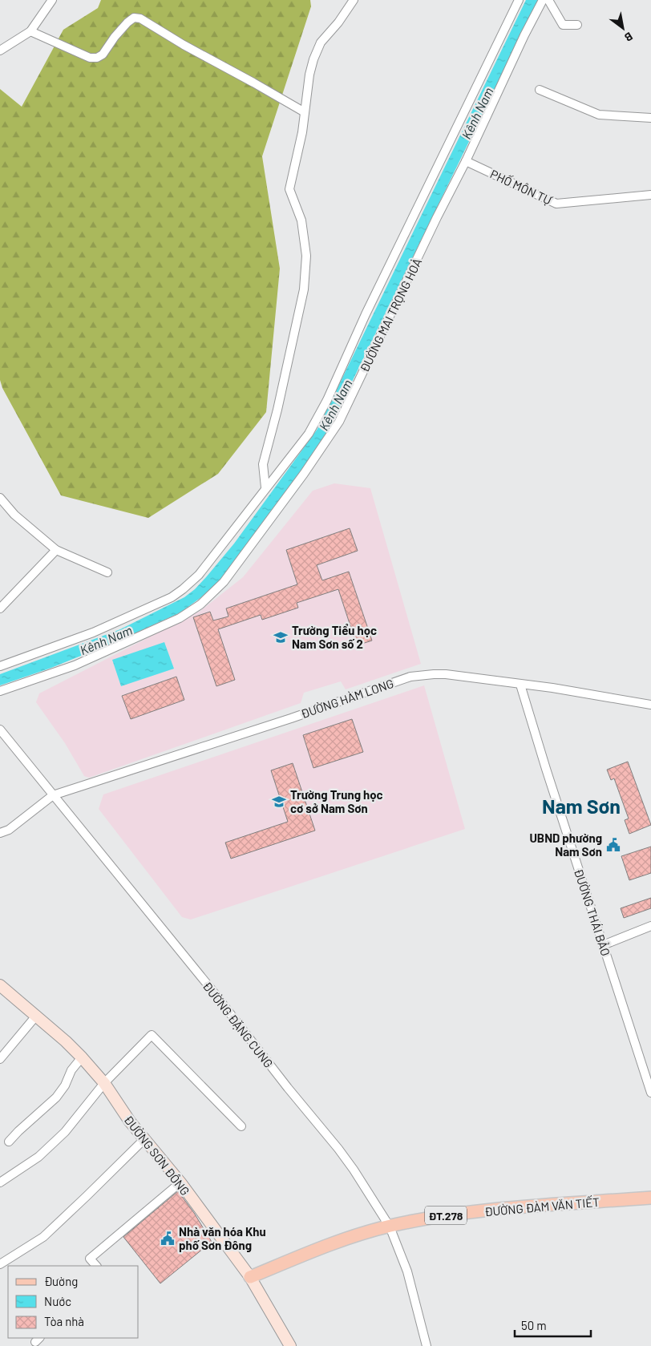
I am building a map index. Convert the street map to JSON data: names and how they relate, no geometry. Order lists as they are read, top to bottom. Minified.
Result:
{"streets":{"main road":["ĐƯỜNG SƠN ĐÔNG","ĐƯỜNG ĐÀM VĂN TIẾT","ĐT.278"],"street":["PHỐ MÔN TỰ","ĐƯỜNG MAI TRỌNG HOÀ","ĐƯỜNG HÀM LONG","ĐƯỜNG THÁI BẢO","ĐƯỜNG ĐẶNG CUNG"]},"crossings":[["PHỐ MÔN TỰ","ĐƯỜNG MAI TRỌNG HOÀ"],["ĐƯỜNG HÀM LONG","ĐƯỜNG THÁI BẢO"],["ĐƯỜNG HÀM LONG","ĐƯỜNG ĐẶNG CUNG"],["ĐƯỜNG ĐẶNG CUNG","ĐƯỜNG ĐÀM VĂN TIẾT"],["ĐƯỜNG SƠN ĐÔNG","ĐƯỜNG ĐÀM VĂN TIẾT"]],"districts":["Nam Sơn"],"water":["Kênh Nam"],"places":{"school or university":["Trường Tiểu học Nam Sơn số 2","Trường Trung học cơ sở Nam Sơn"],"public building":["UBND phường Nam Sơn","Nhà văn hóa Khu phố Sơn Đông"]},"legend":["Đường","Nước","Tòa nhà"],"scale_bar":"50 m","north":"bottom right"}
